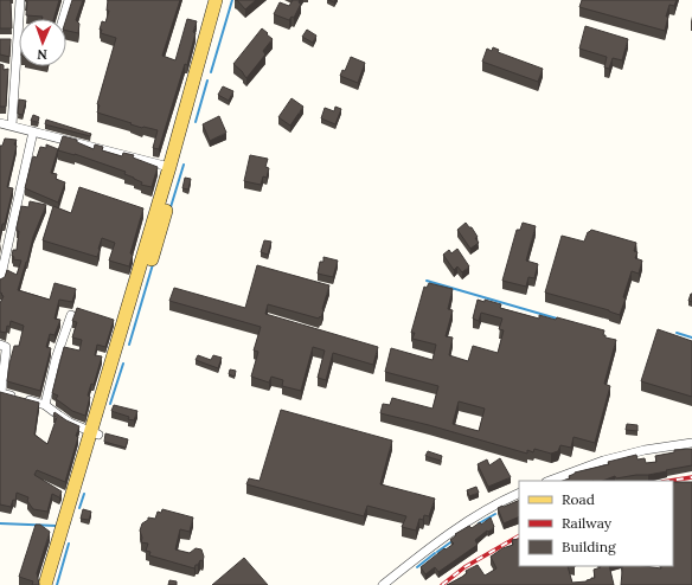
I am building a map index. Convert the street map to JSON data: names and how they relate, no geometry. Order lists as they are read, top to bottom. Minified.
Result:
{"legend":["Road","Railway","Building"],"north":"bottom"}
